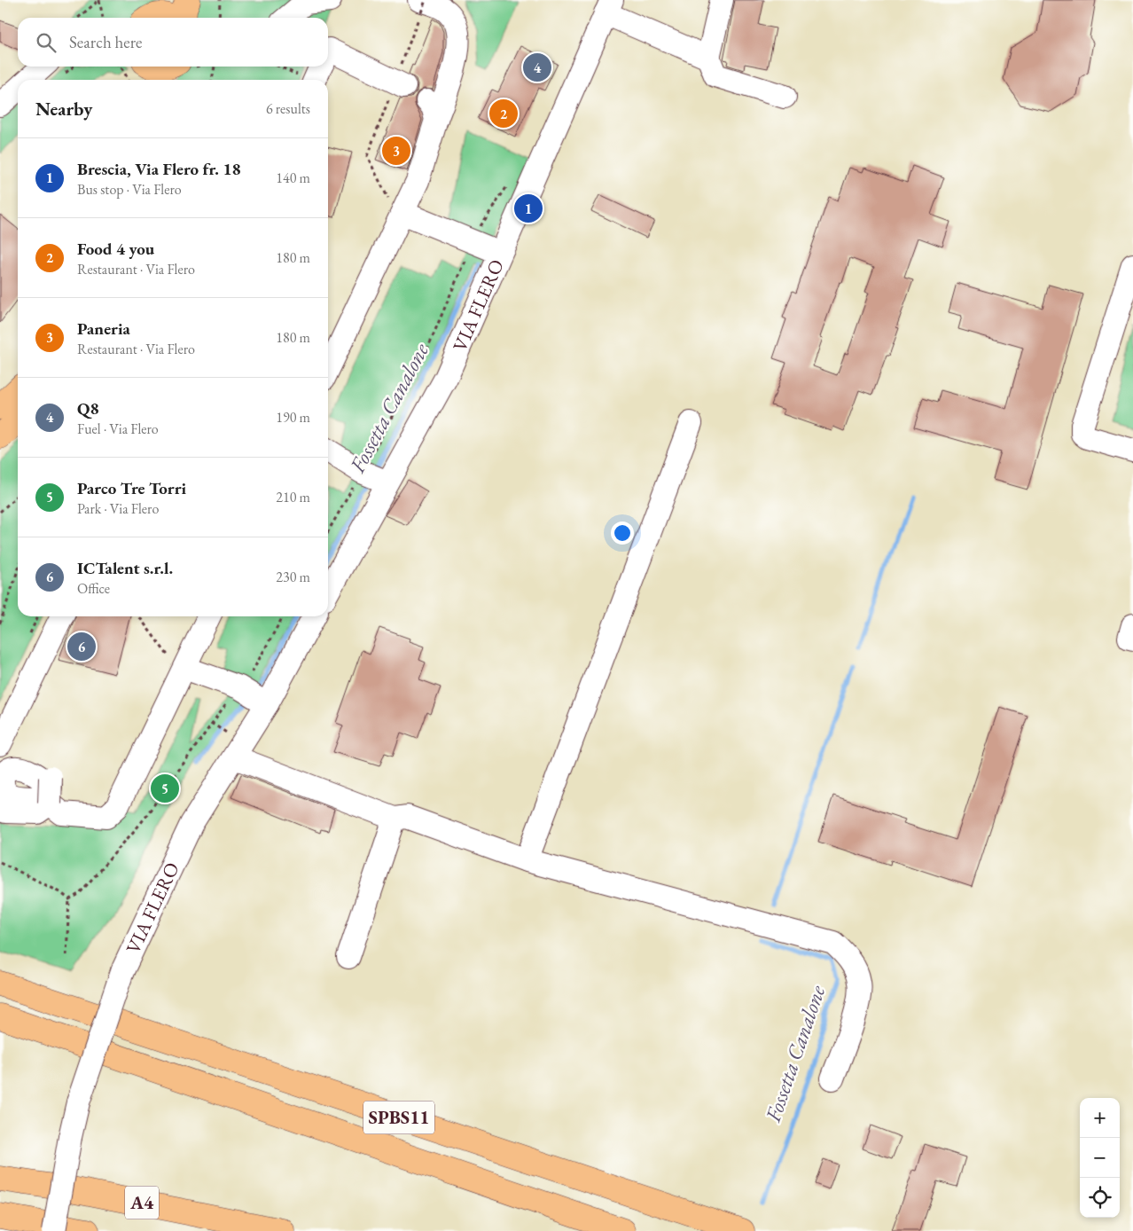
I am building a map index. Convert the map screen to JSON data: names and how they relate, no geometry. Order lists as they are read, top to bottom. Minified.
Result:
{"streets":{"main road":["SPBS11","A4"],"street":["VIA FLERO"]},"water":["Fossetta Canalone"],"page":{"search":"Search here","pins":["4","2","3","1","6","5"],"heading":["Nearby","6 results"],"list":[{"mark":"1","name":"Brescia, Via Flero fr. 18","note":"Bus stop · Via Flero","value":"140 m"},{"mark":"2","name":"Food 4 you","note":"Restaurant · Via Flero","value":"180 m"},{"mark":"3","name":"Paneria","note":"Restaurant · Via Flero","value":"180 m"},{"mark":"4","name":"Q8","note":"Fuel · Via Flero","value":"190 m"},{"mark":"5","name":"Parco Tre Torri","note":"Park · Via Flero","value":"210 m"},{"mark":"6","name":"ICTalent s.r.l.","note":"Office","value":"230 m"}],"map_buttons":["+","−"]}}
